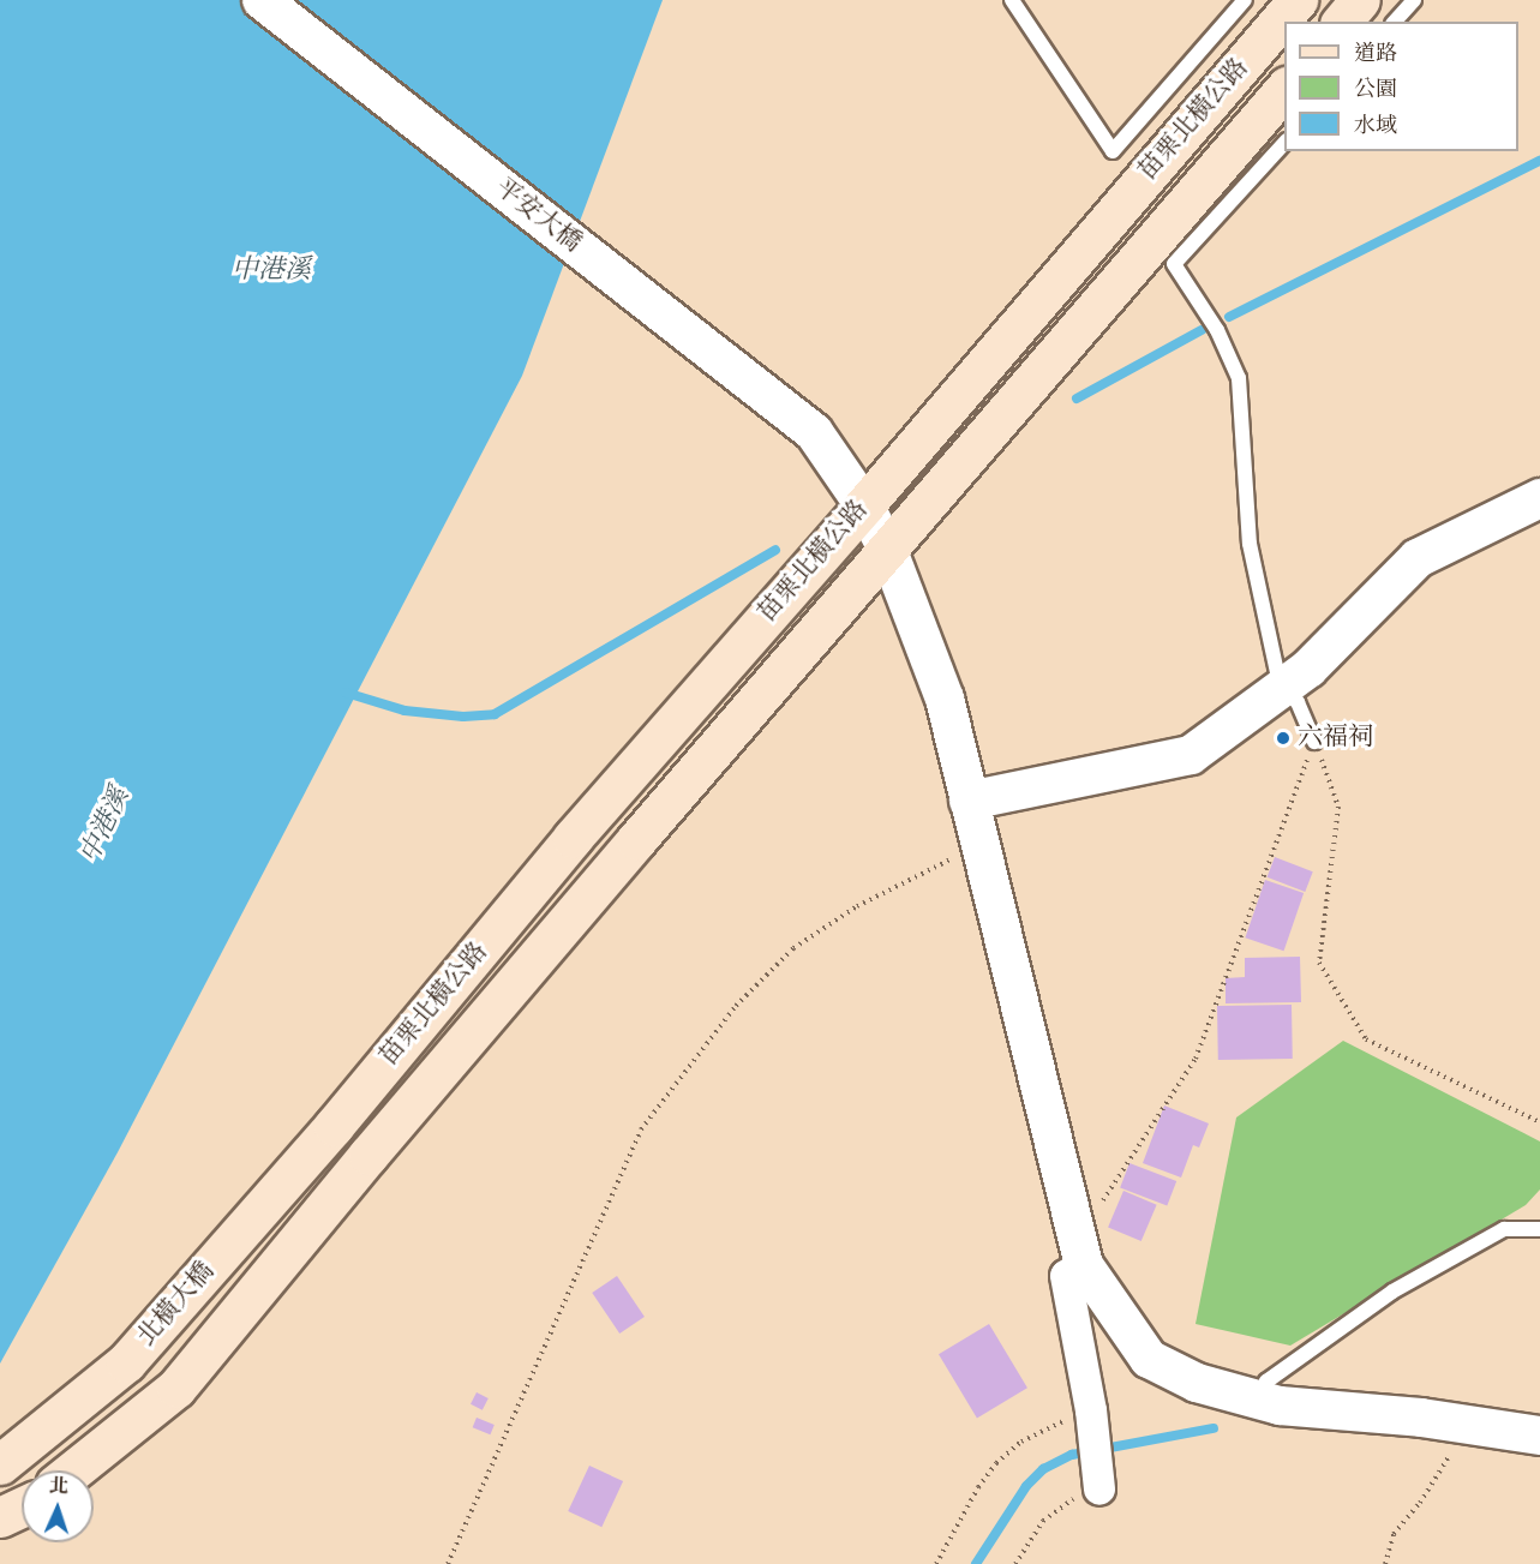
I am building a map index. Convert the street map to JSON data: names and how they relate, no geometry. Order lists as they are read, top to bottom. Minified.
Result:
{"streets":{"main road":["苗栗北橫公路","北橫大橋"],"street":["平安大橋"]},"crossings":[["苗栗北橫公路","平安大橋"],["苗栗北橫公路","北橫大橋"]],"water":["中港溪"],"places":["六福祠"],"legend":["道路","公園","水域"],"north":"top"}
